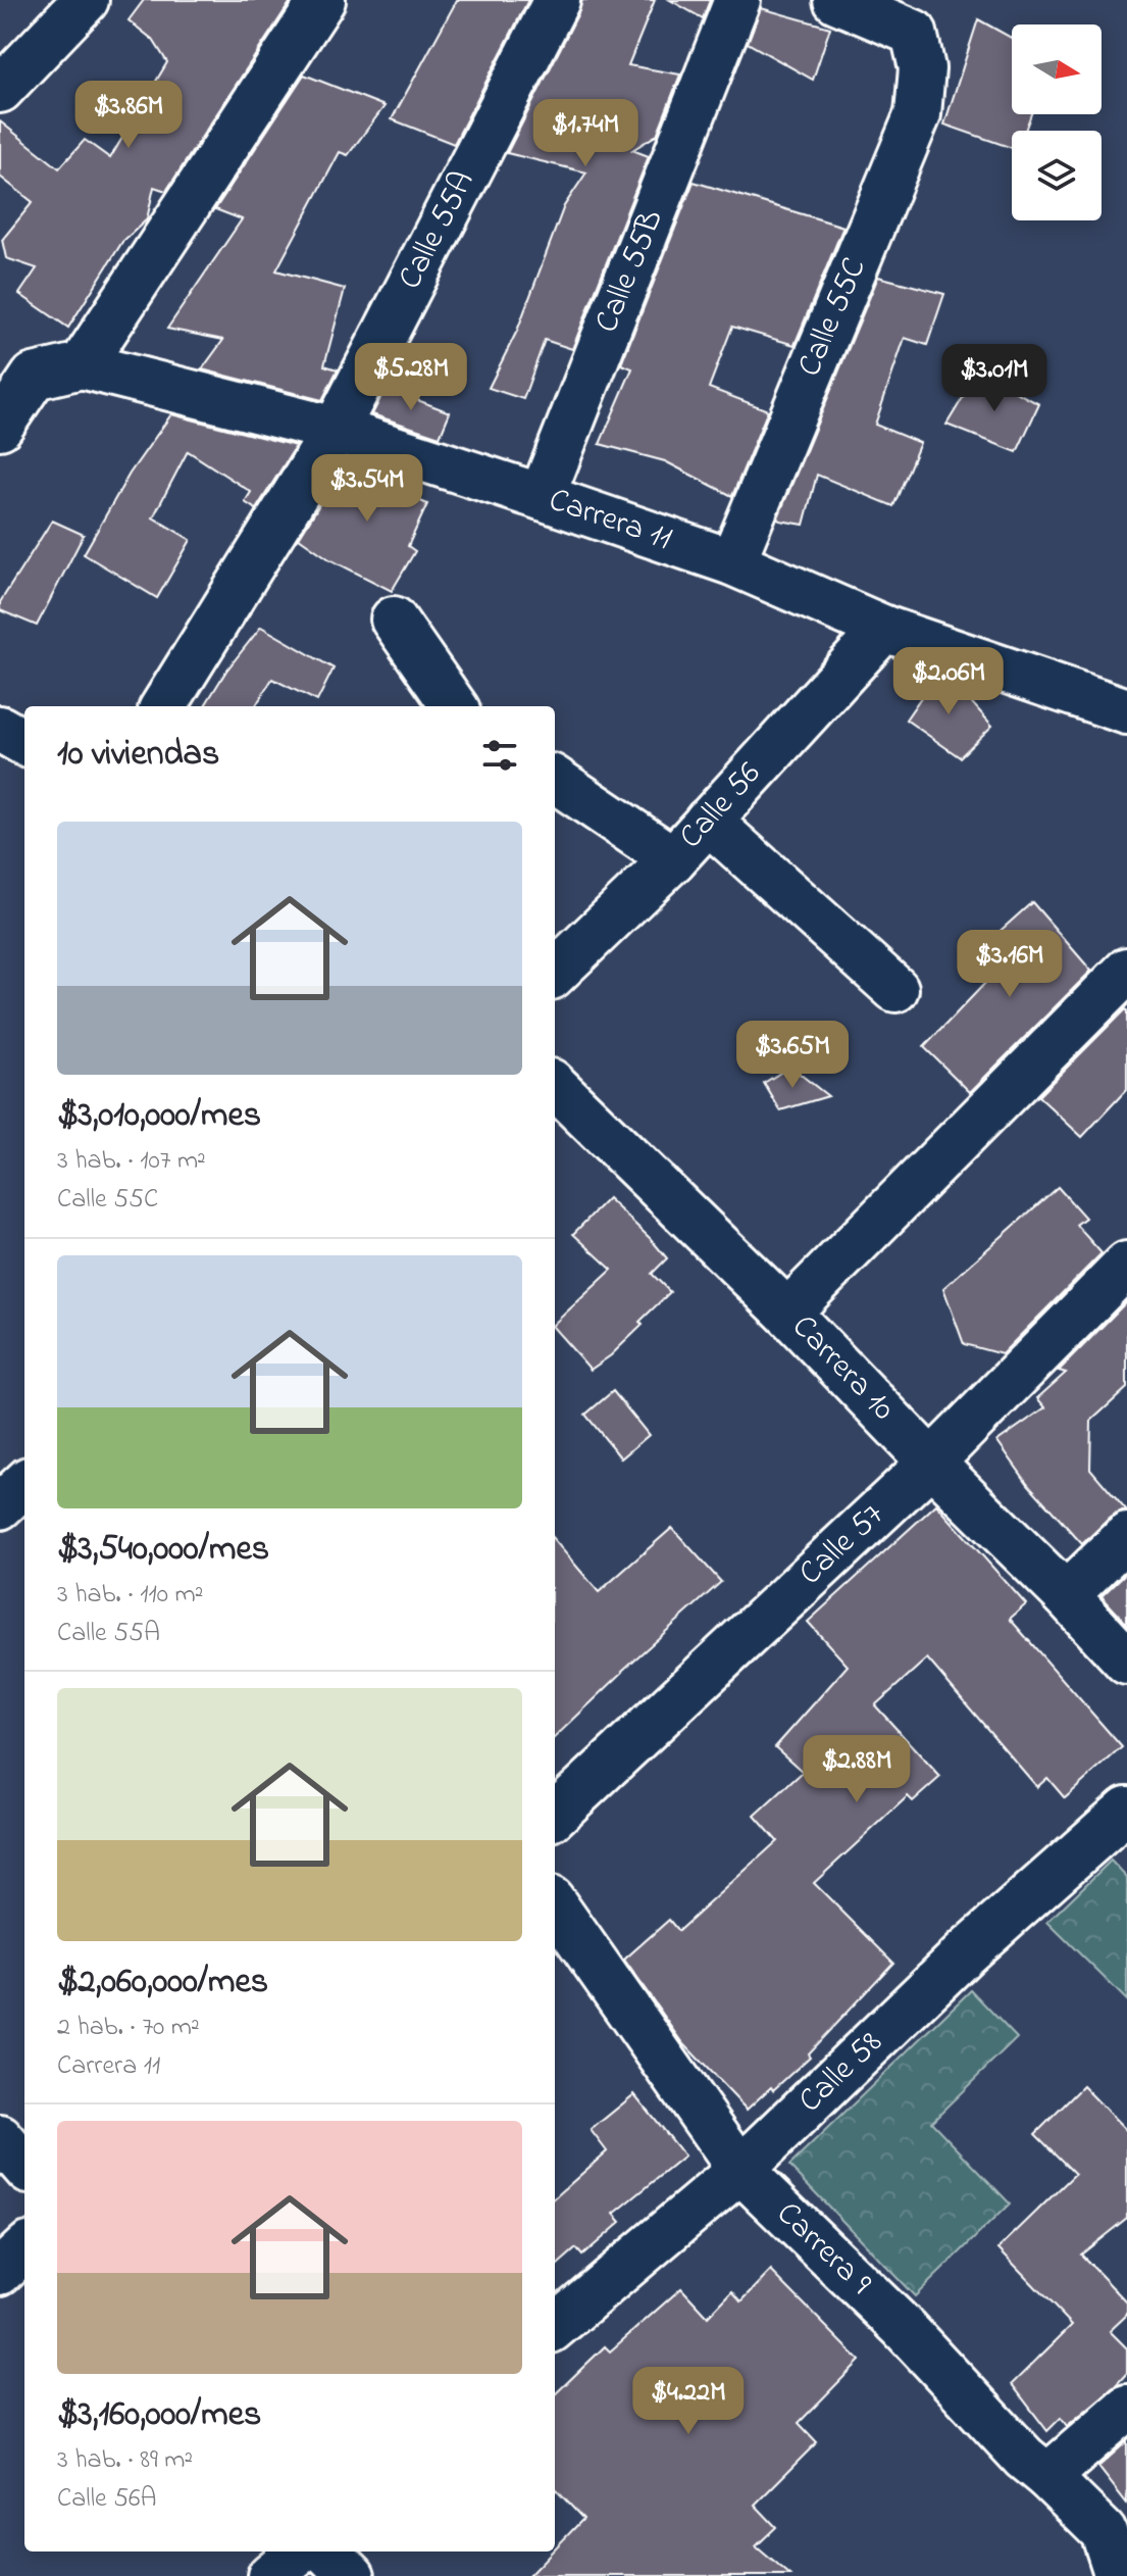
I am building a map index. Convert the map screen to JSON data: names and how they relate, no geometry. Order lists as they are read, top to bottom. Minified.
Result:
{"streets":{"street":["Calle 55A","Calle 55B","Calle 55C","Carrera 11","Calle 56","Carrera 10","Calle 57","Calle 58","Carrera 9"]},"crossings":[["Calle 55A","Carrera 11"],["Calle 55B","Carrera 11"],["Calle 55C","Carrera 11"],["Carrera 11","Calle 56"],["Carrera 10","Calle 57"],["Calle 58","Carrera 9"]],"north":"right","page":{"price":["$3.86M","$1.74M","$5.28M","$3.01M","$3.54M","$2.06M","$3.16M","$3.65M","$2.88M","$4.22M"],"heading":"10 viviendas","list":[{"name":"$3,010,000/mes","note":"3 hab. · 107 m² · Calle 55C"},{"name":"$3,540,000/mes","note":"3 hab. · 110 m² · Calle 55A"},{"name":"$2,060,000/mes","note":"2 hab. · 70 m² · Carrera 11"},{"name":"$3,160,000/mes","note":"3 hab. · 89 m² · Calle 56A"}]}}
